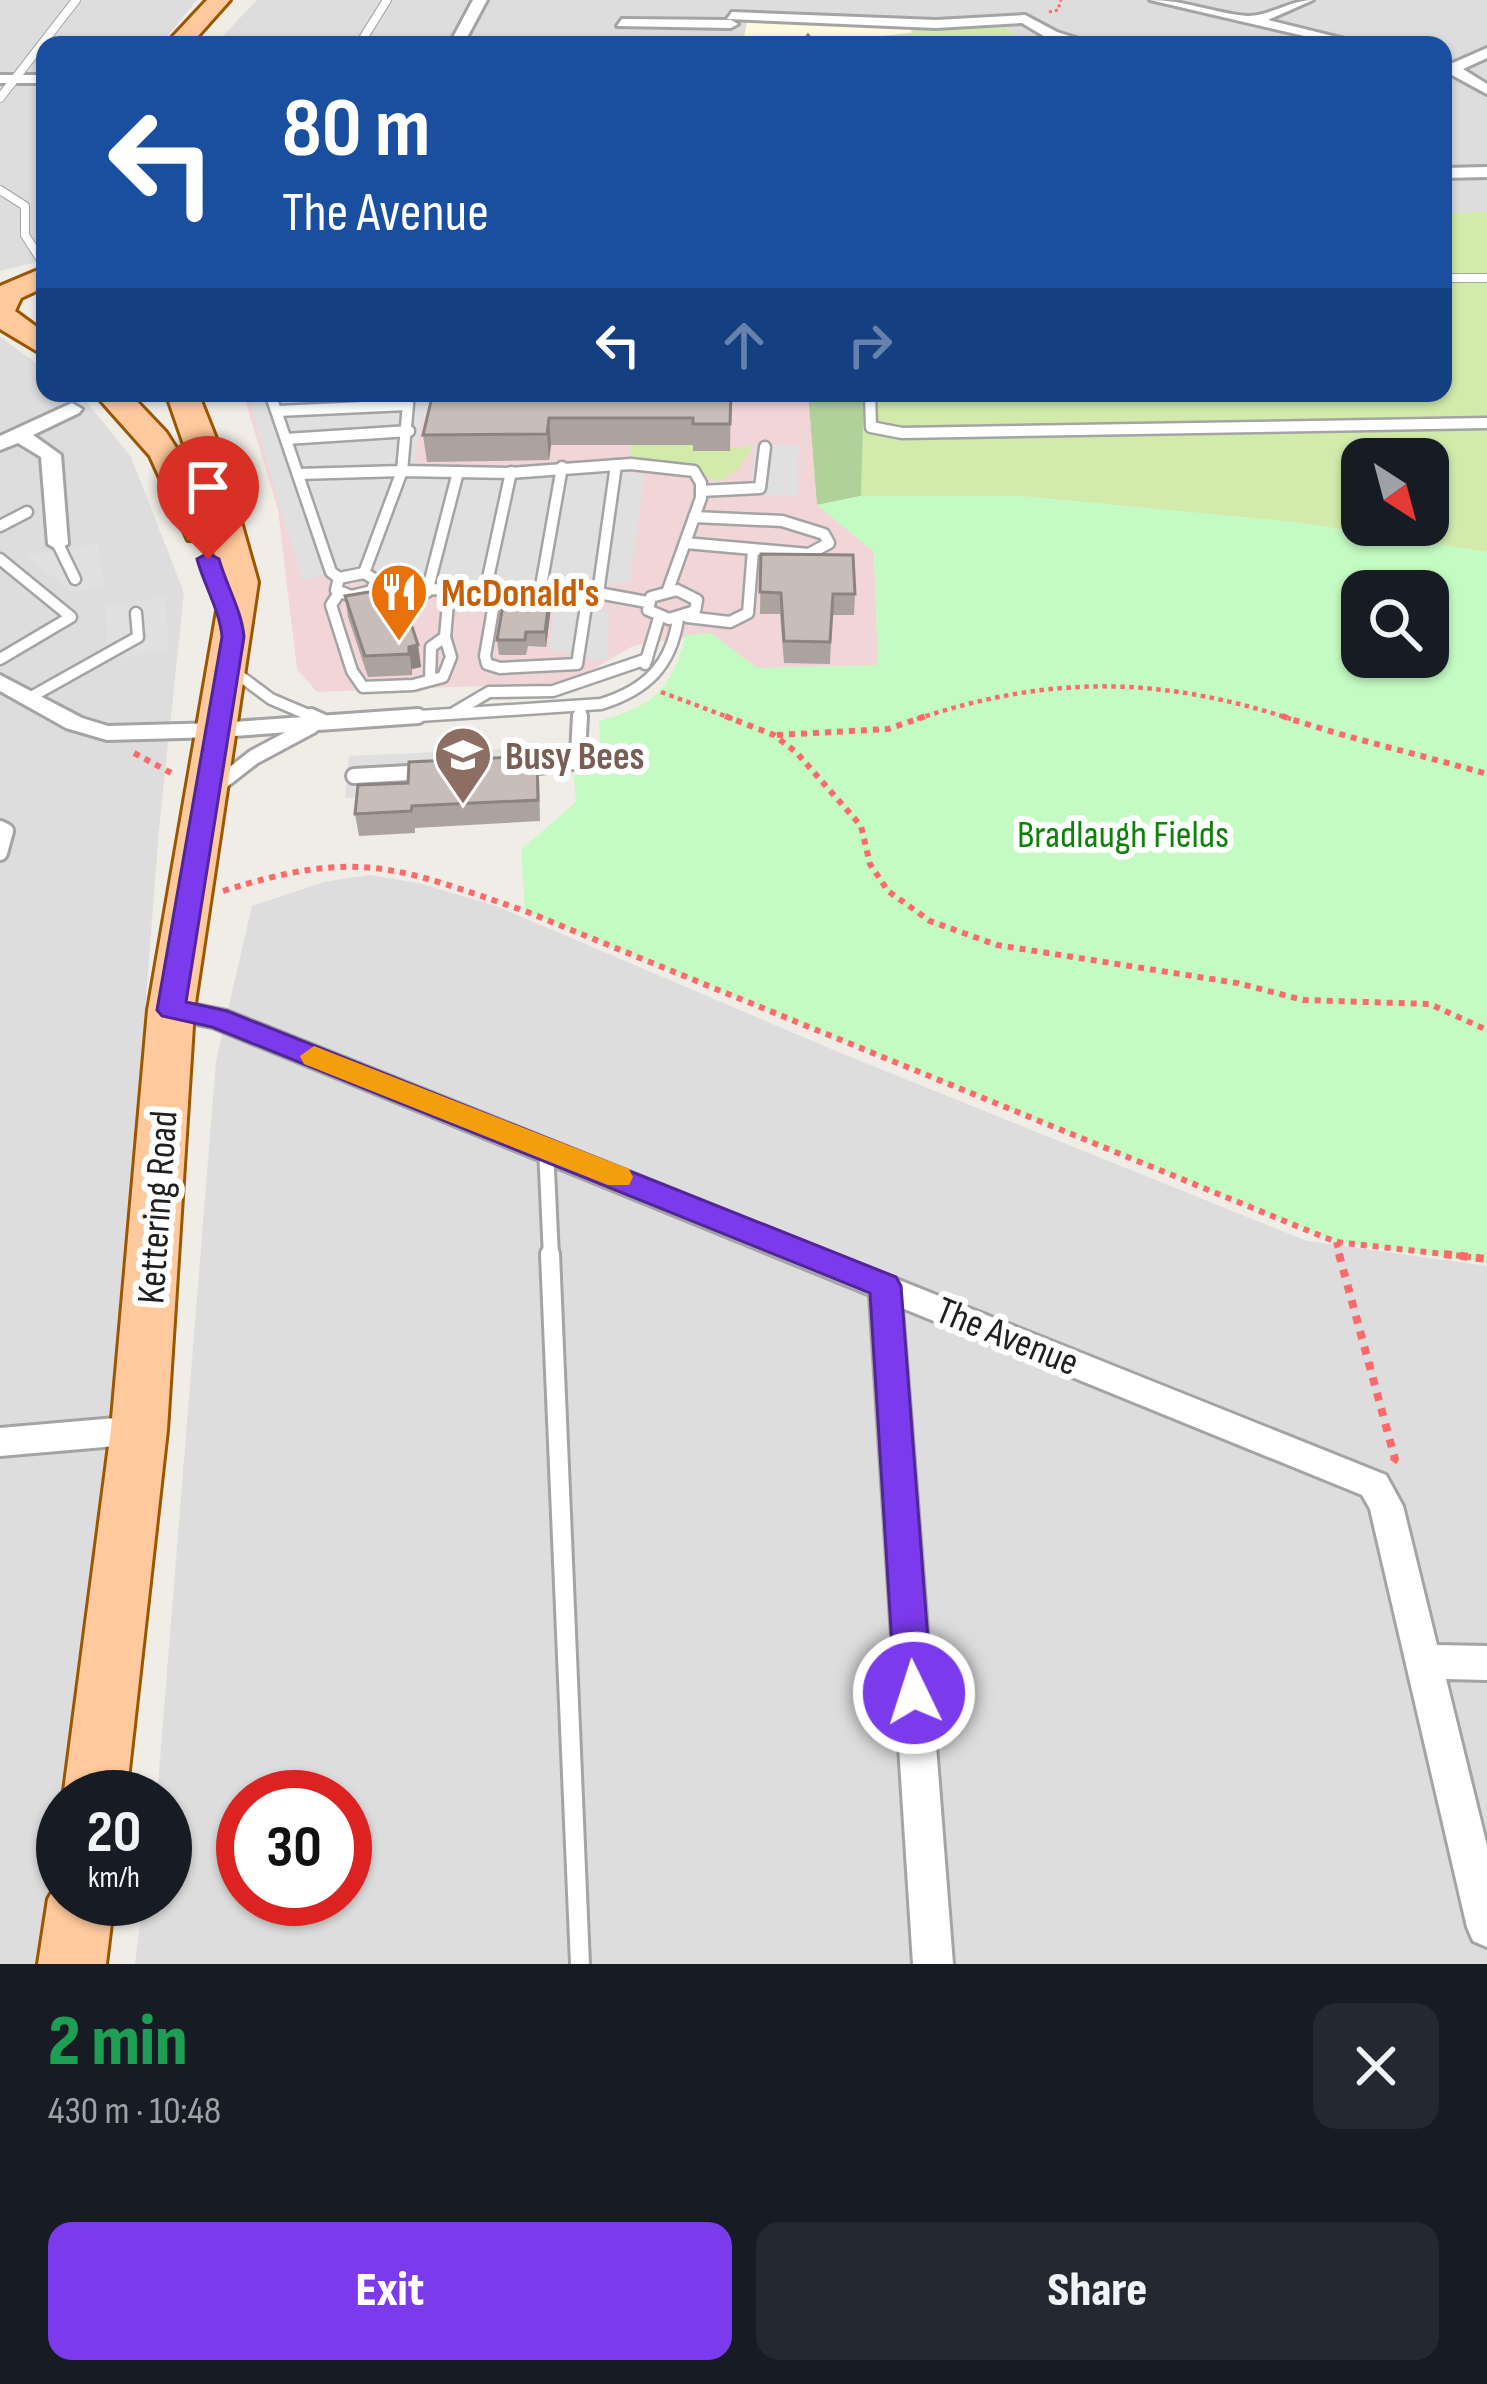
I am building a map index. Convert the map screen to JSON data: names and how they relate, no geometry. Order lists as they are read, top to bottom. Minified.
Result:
{"streets":{"main road":["Kettering Road"],"street":["The Avenue"]},"crossings":[["Kettering Road","The Avenue"]],"parks":["Bradlaugh Fields"],"places":{"restaurant":["McDonald's"],"school or university":["Busy Bees"]},"north":"bottom right","page":{"turn":["80 m","The Avenue"],"speed":"20 km/h","limit":"30","heading":["2 min","430 m · 10:48"],"buttons":["Exit","Share"]}}
